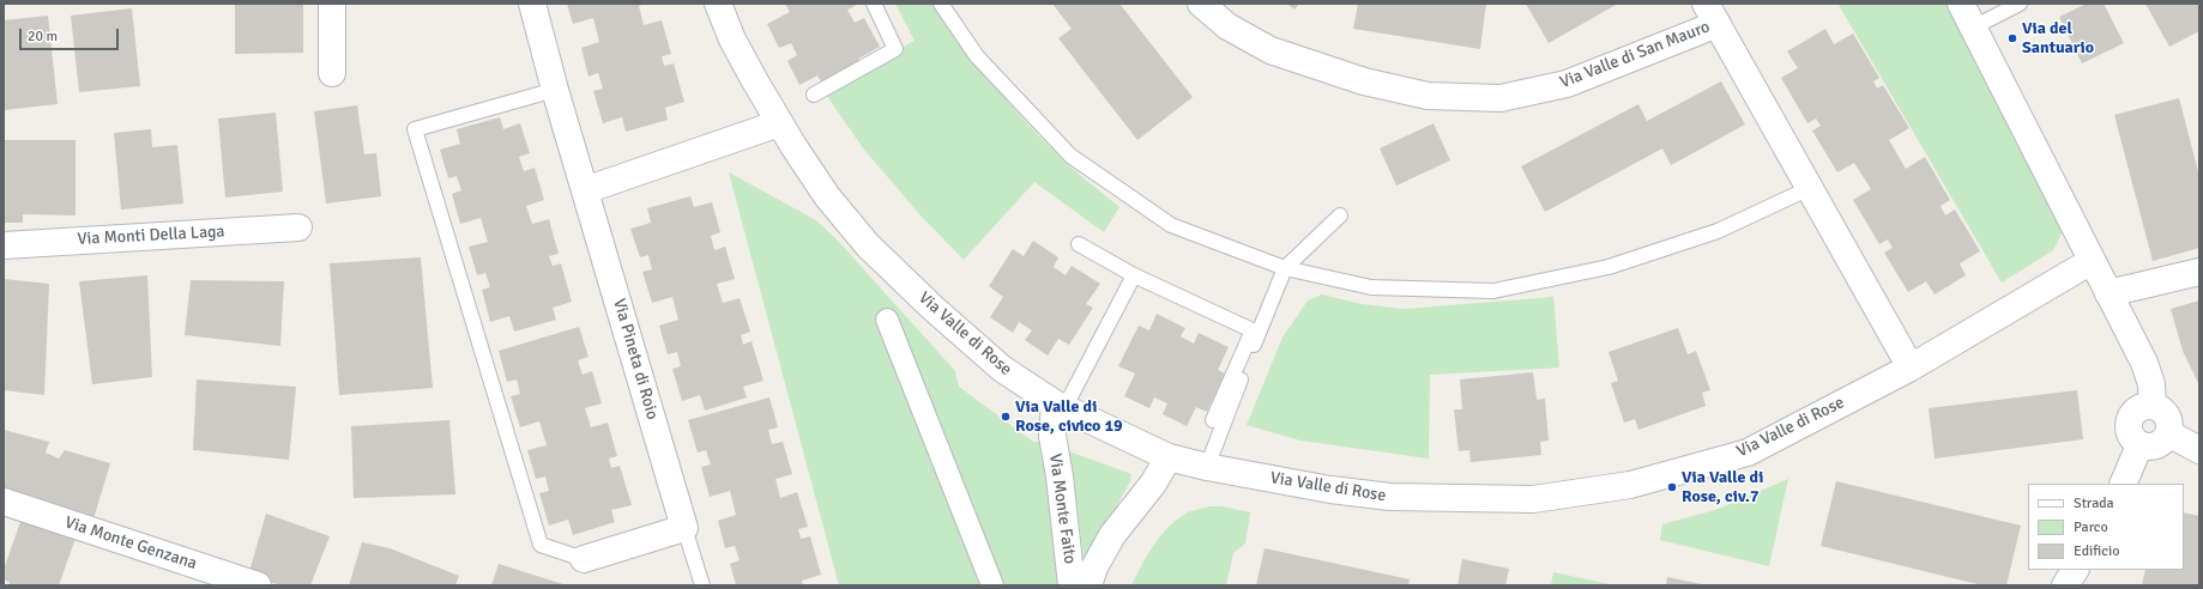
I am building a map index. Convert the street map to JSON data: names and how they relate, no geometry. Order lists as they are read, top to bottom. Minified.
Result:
{"streets":{"street":["Via Valle di San Mauro","Via Monti Della Laga","Via Valle di Rose","Via Pineta di Roio","Via Monte Faito","Via Monte Genzana"]},"crossings":[["Via Valle di San Mauro","Via Valle di Rose"],["Via Valle di Rose","Via Monte Faito"]],"places":["Via del Santuario","Via Valle di Rose, civico 19","Via Valle di Rose, civ.7"],"legend":["Strada","Parco","Edificio"],"scale_bar":"20 m"}
